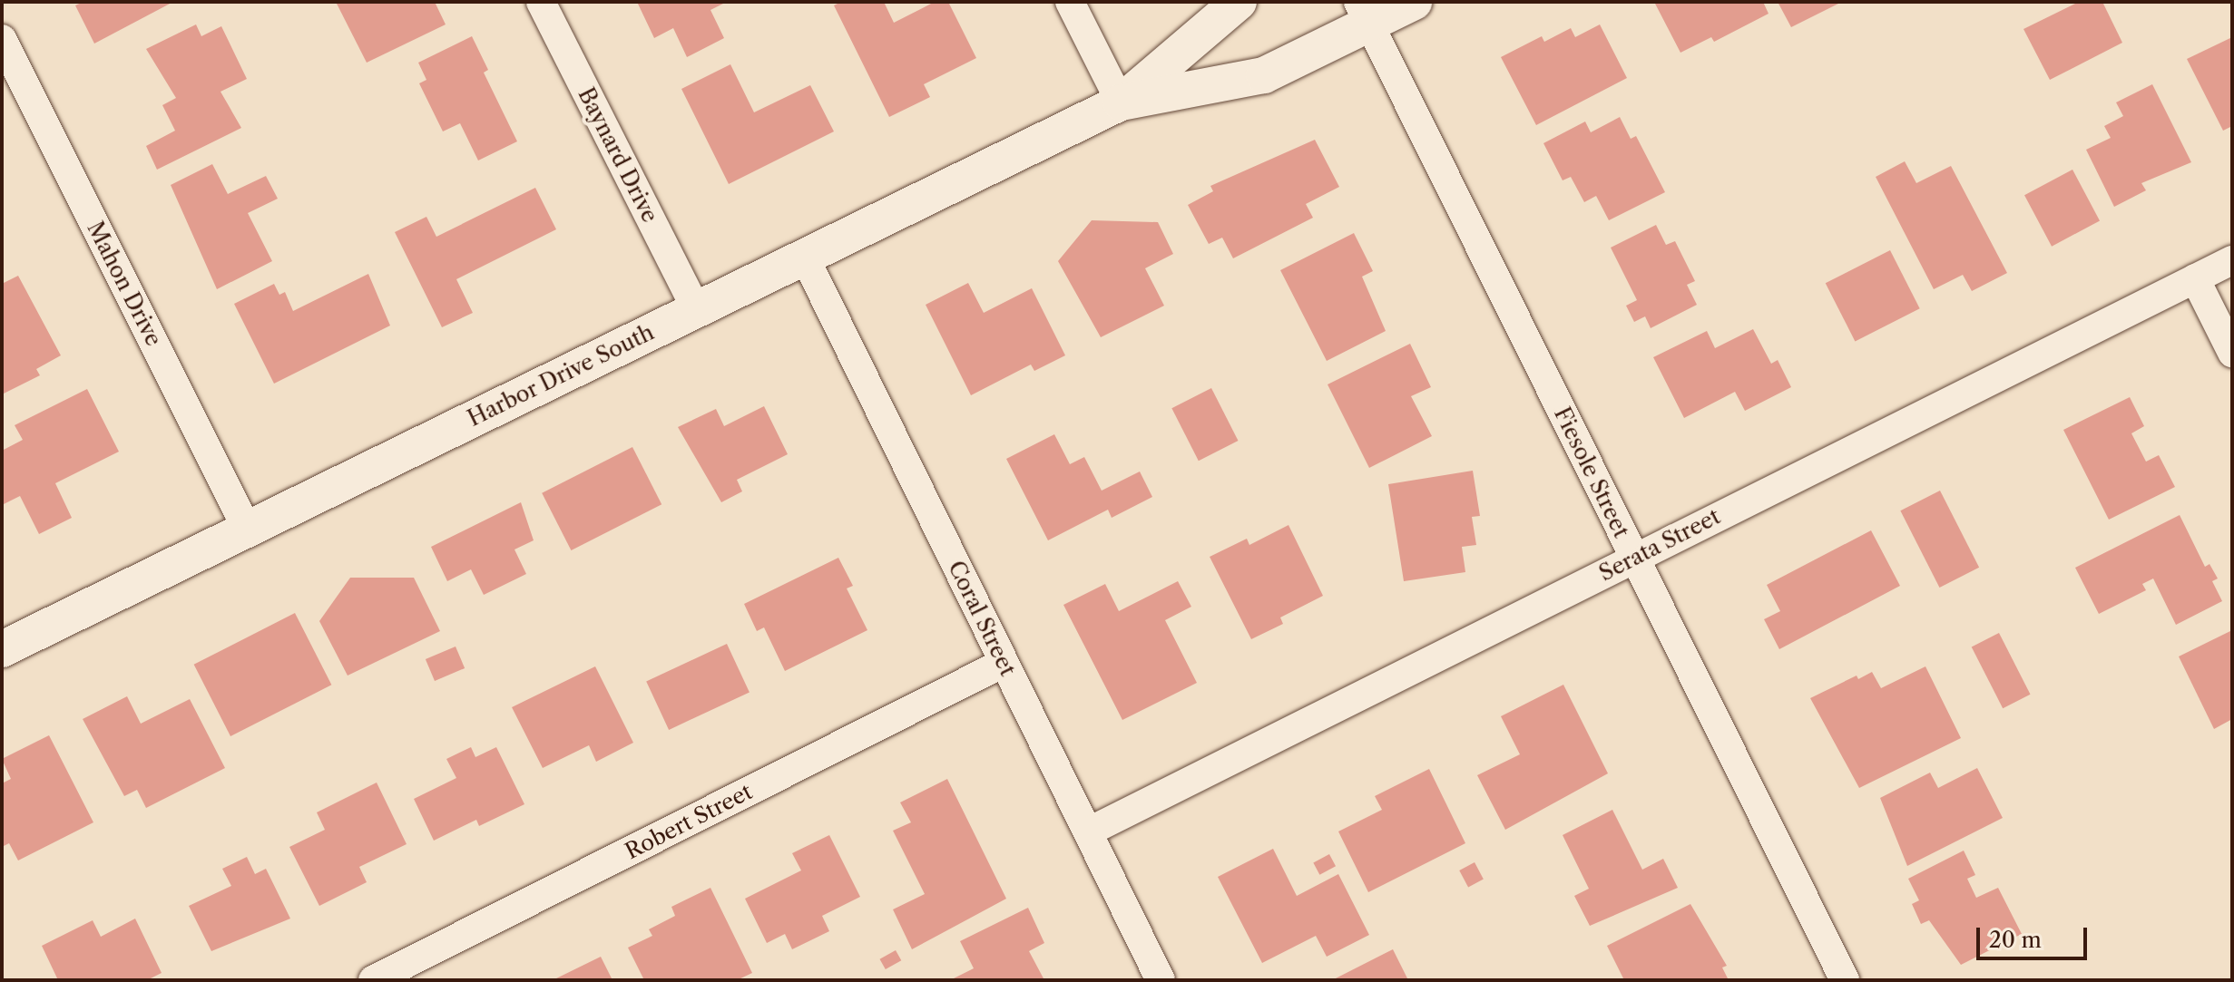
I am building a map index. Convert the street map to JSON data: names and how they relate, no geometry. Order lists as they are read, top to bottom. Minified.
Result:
{"streets":{"street":["Baynard Drive","Mahon Drive","Harbor Drive South","Fiesole Street","Serata Street","Coral Street","Robert Street"]},"crossings":[["Baynard Drive","Harbor Drive South"],["Mahon Drive","Harbor Drive South"],["Harbor Drive South","Fiesole Street"],["Harbor Drive South","Coral Street"],["Fiesole Street","Serata Street"],["Serata Street","Coral Street"],["Coral Street","Robert Street"]],"scale_bar":"20 m"}
